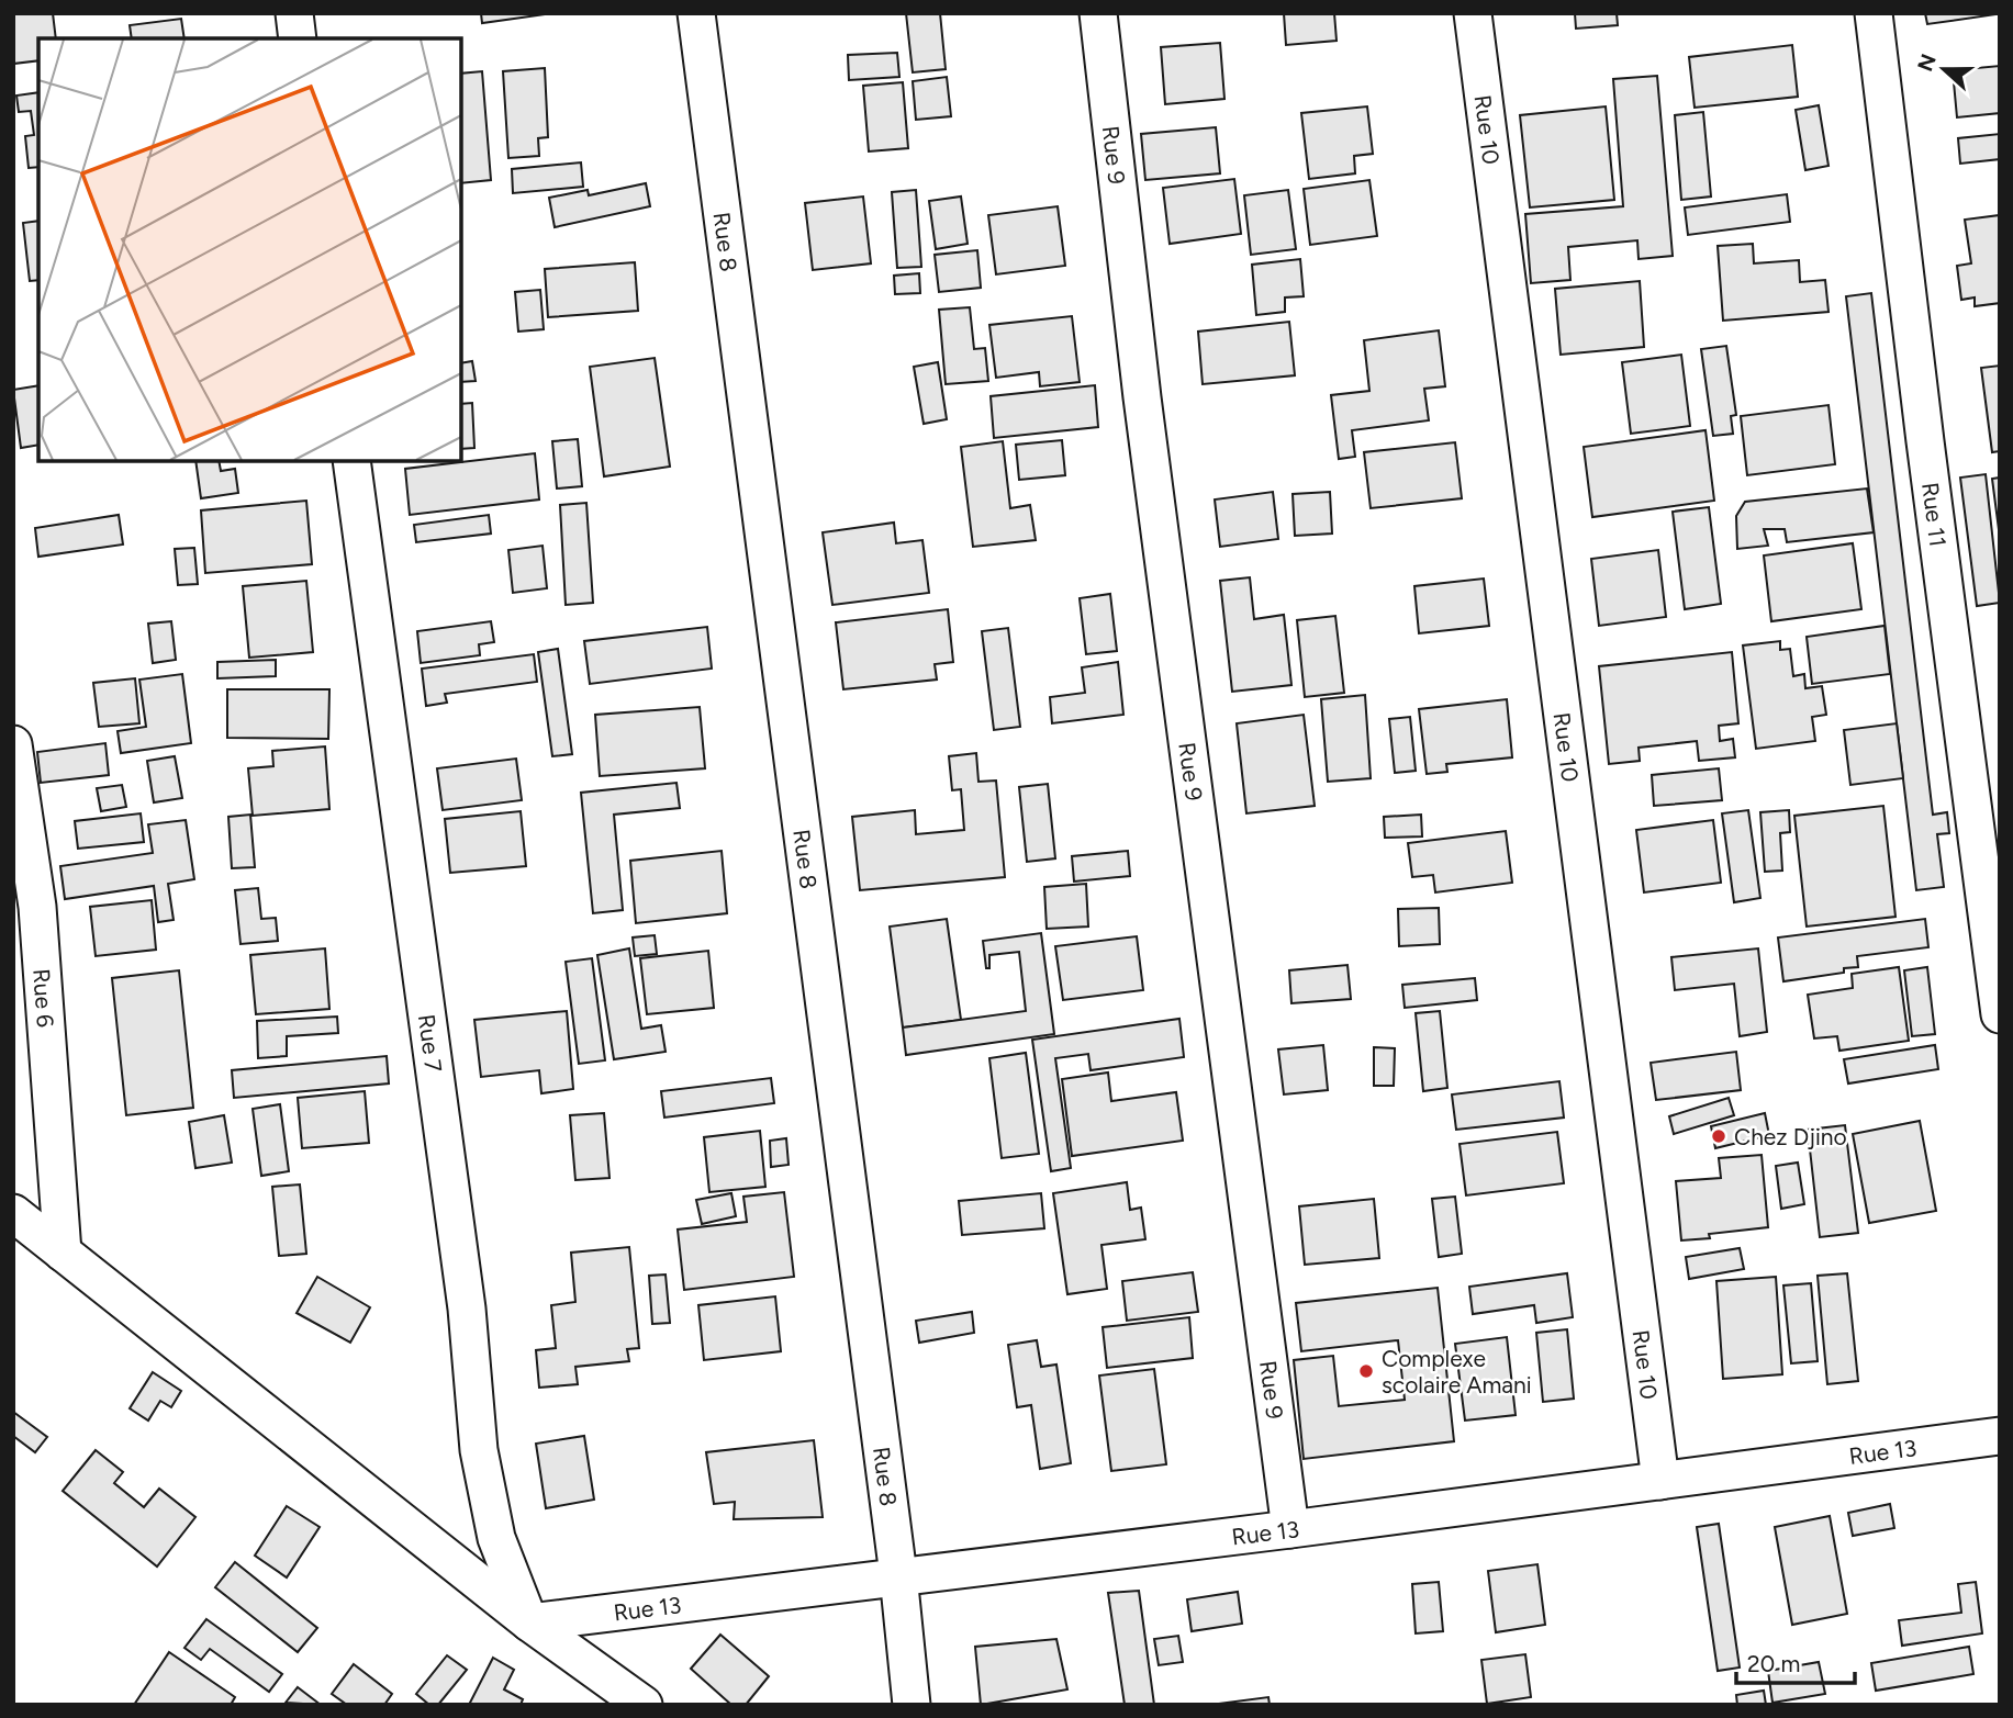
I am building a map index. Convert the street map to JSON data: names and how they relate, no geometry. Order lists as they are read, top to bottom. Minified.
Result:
{"streets":{"street":["Rue 10","Rue 9","Rue 8","Rue 11","Rue 6","Rue 7","Rue 13"]},"crossings":[["Rue 10","Rue 13"],["Rue 9","Rue 13"],["Rue 8","Rue 13"],["Rue 7","Rue 13"]],"places":["Chez Djino","Complexe scolaire Amani"],"scale_bar":"20 m","north":"left"}
